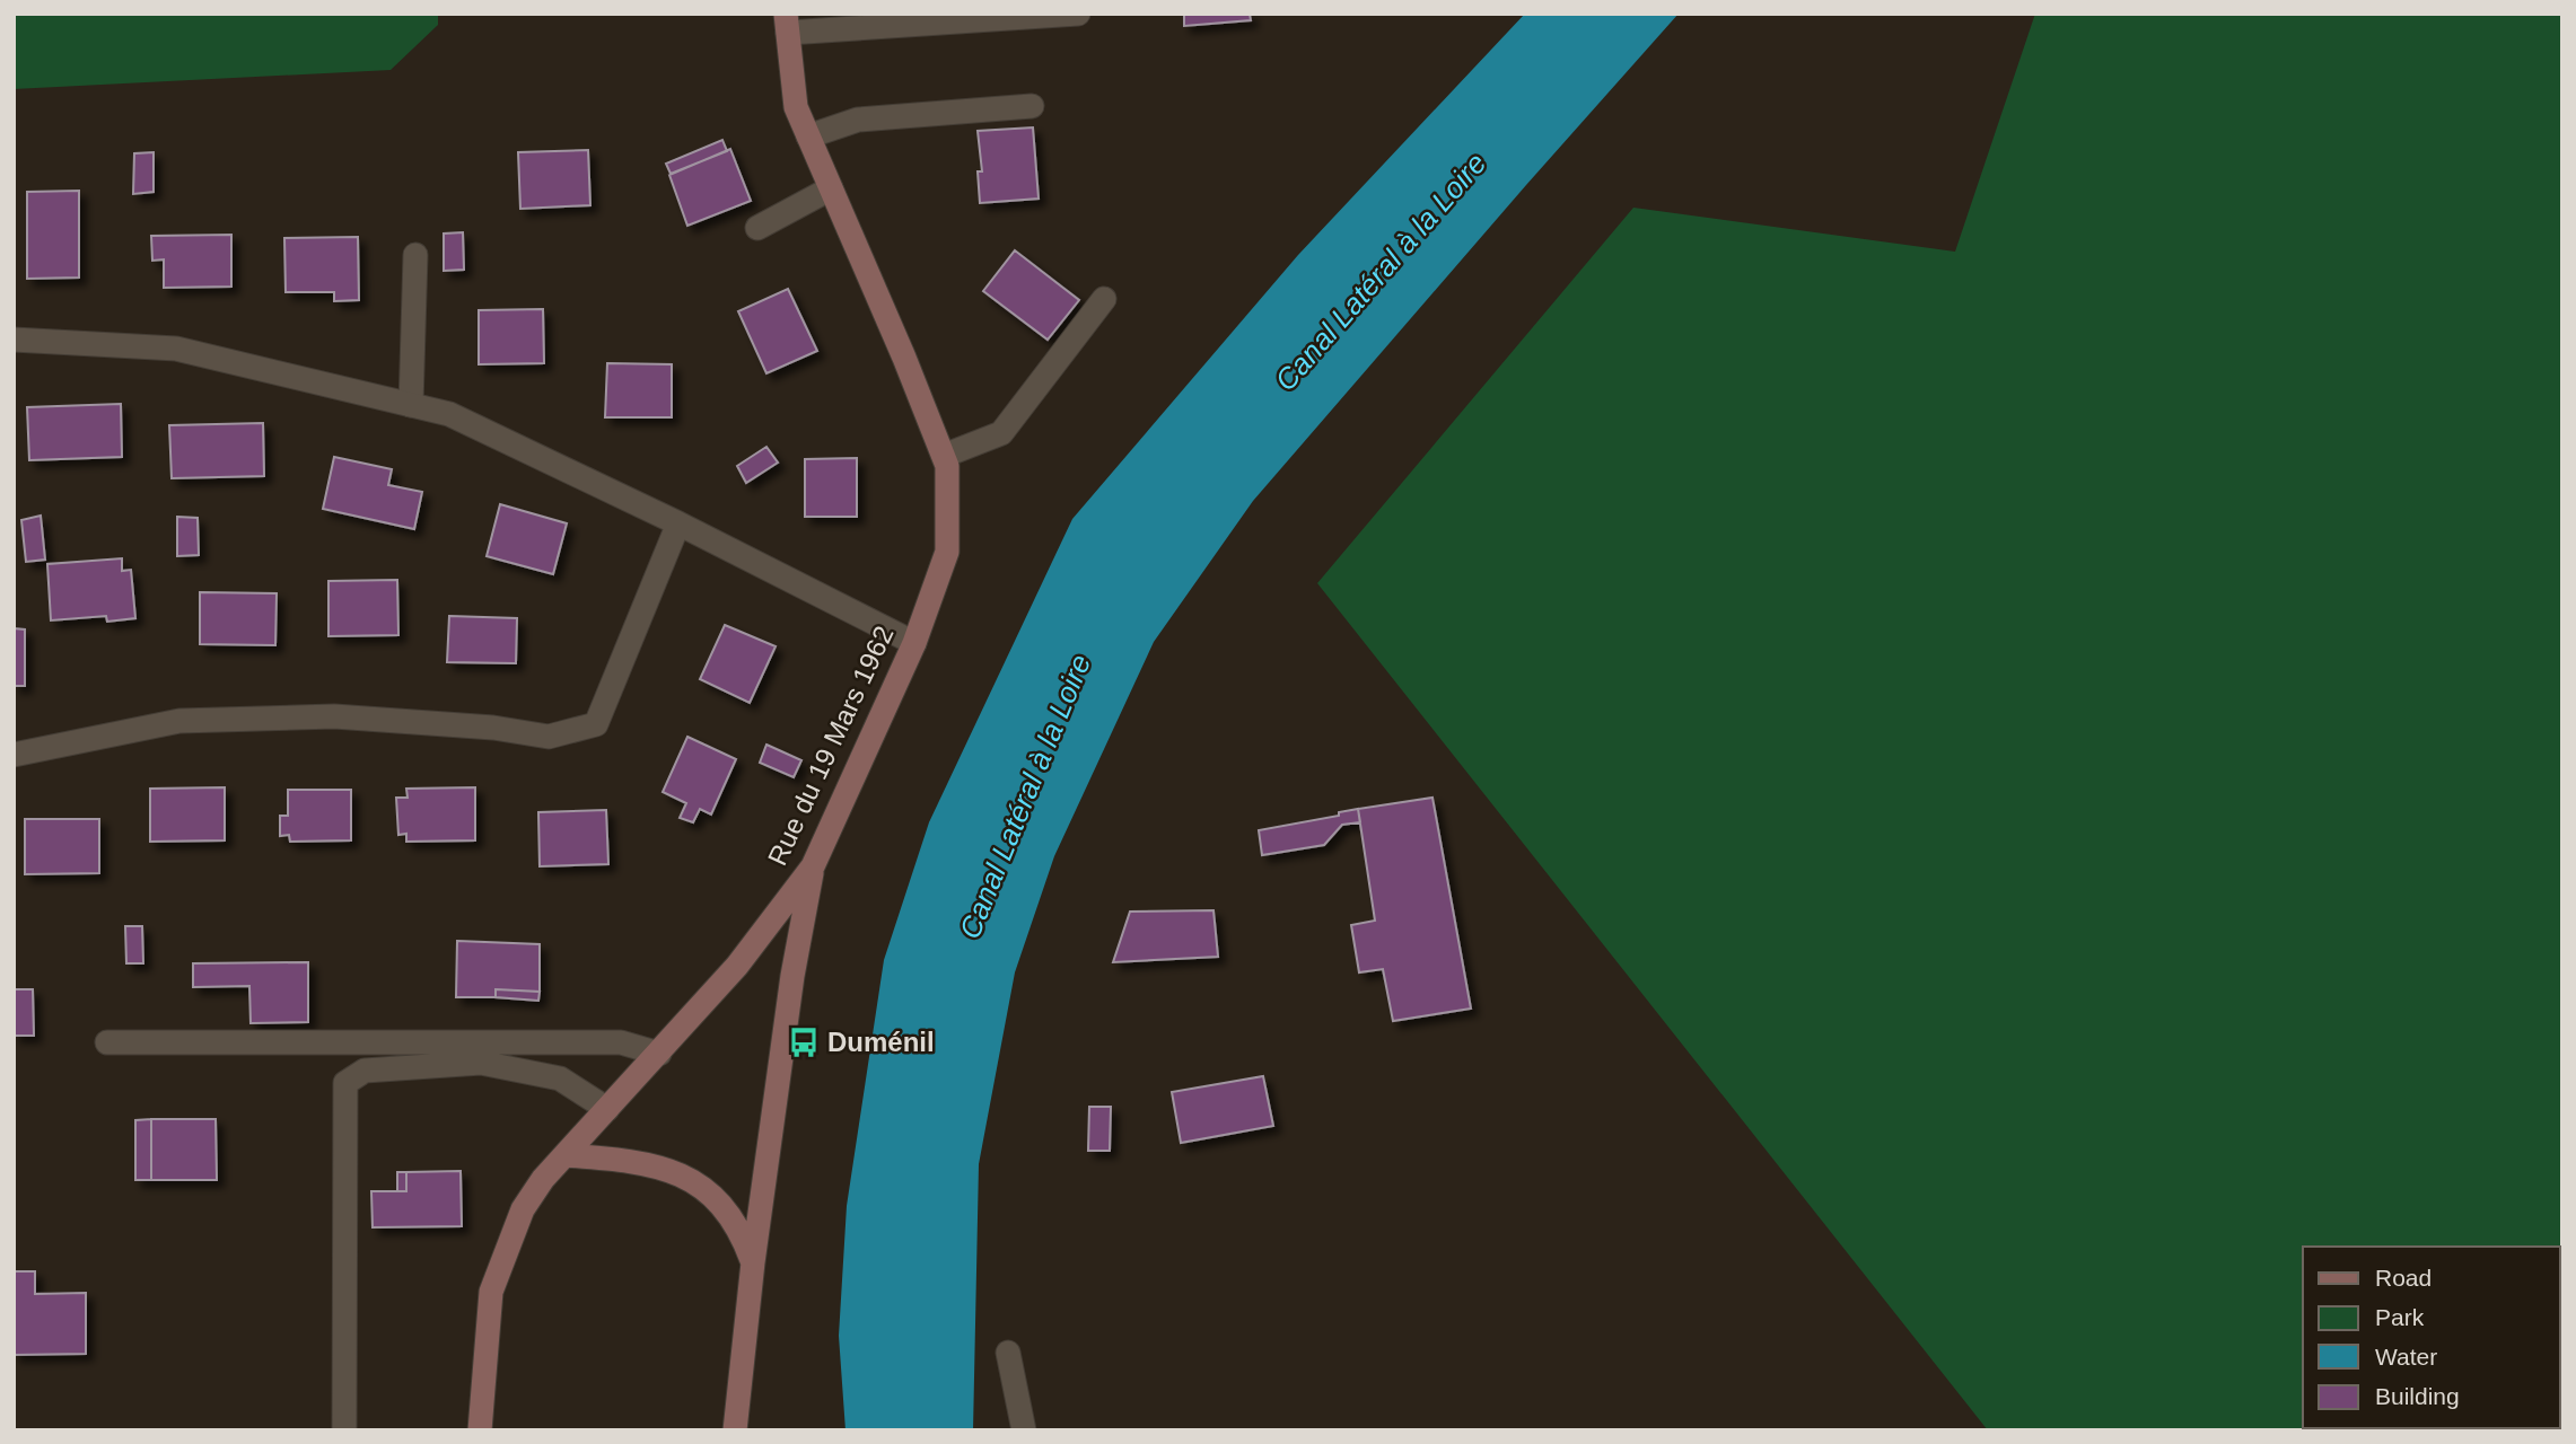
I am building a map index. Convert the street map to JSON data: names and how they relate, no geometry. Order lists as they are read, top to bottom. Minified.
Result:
{"streets":{"street":["Rue du 19 Mars 1962"]},"water":["Canal Latéral à la Loire"],"places":{"bus stop":["Duménil"]},"legend":["Road","Park","Water","Building"]}
